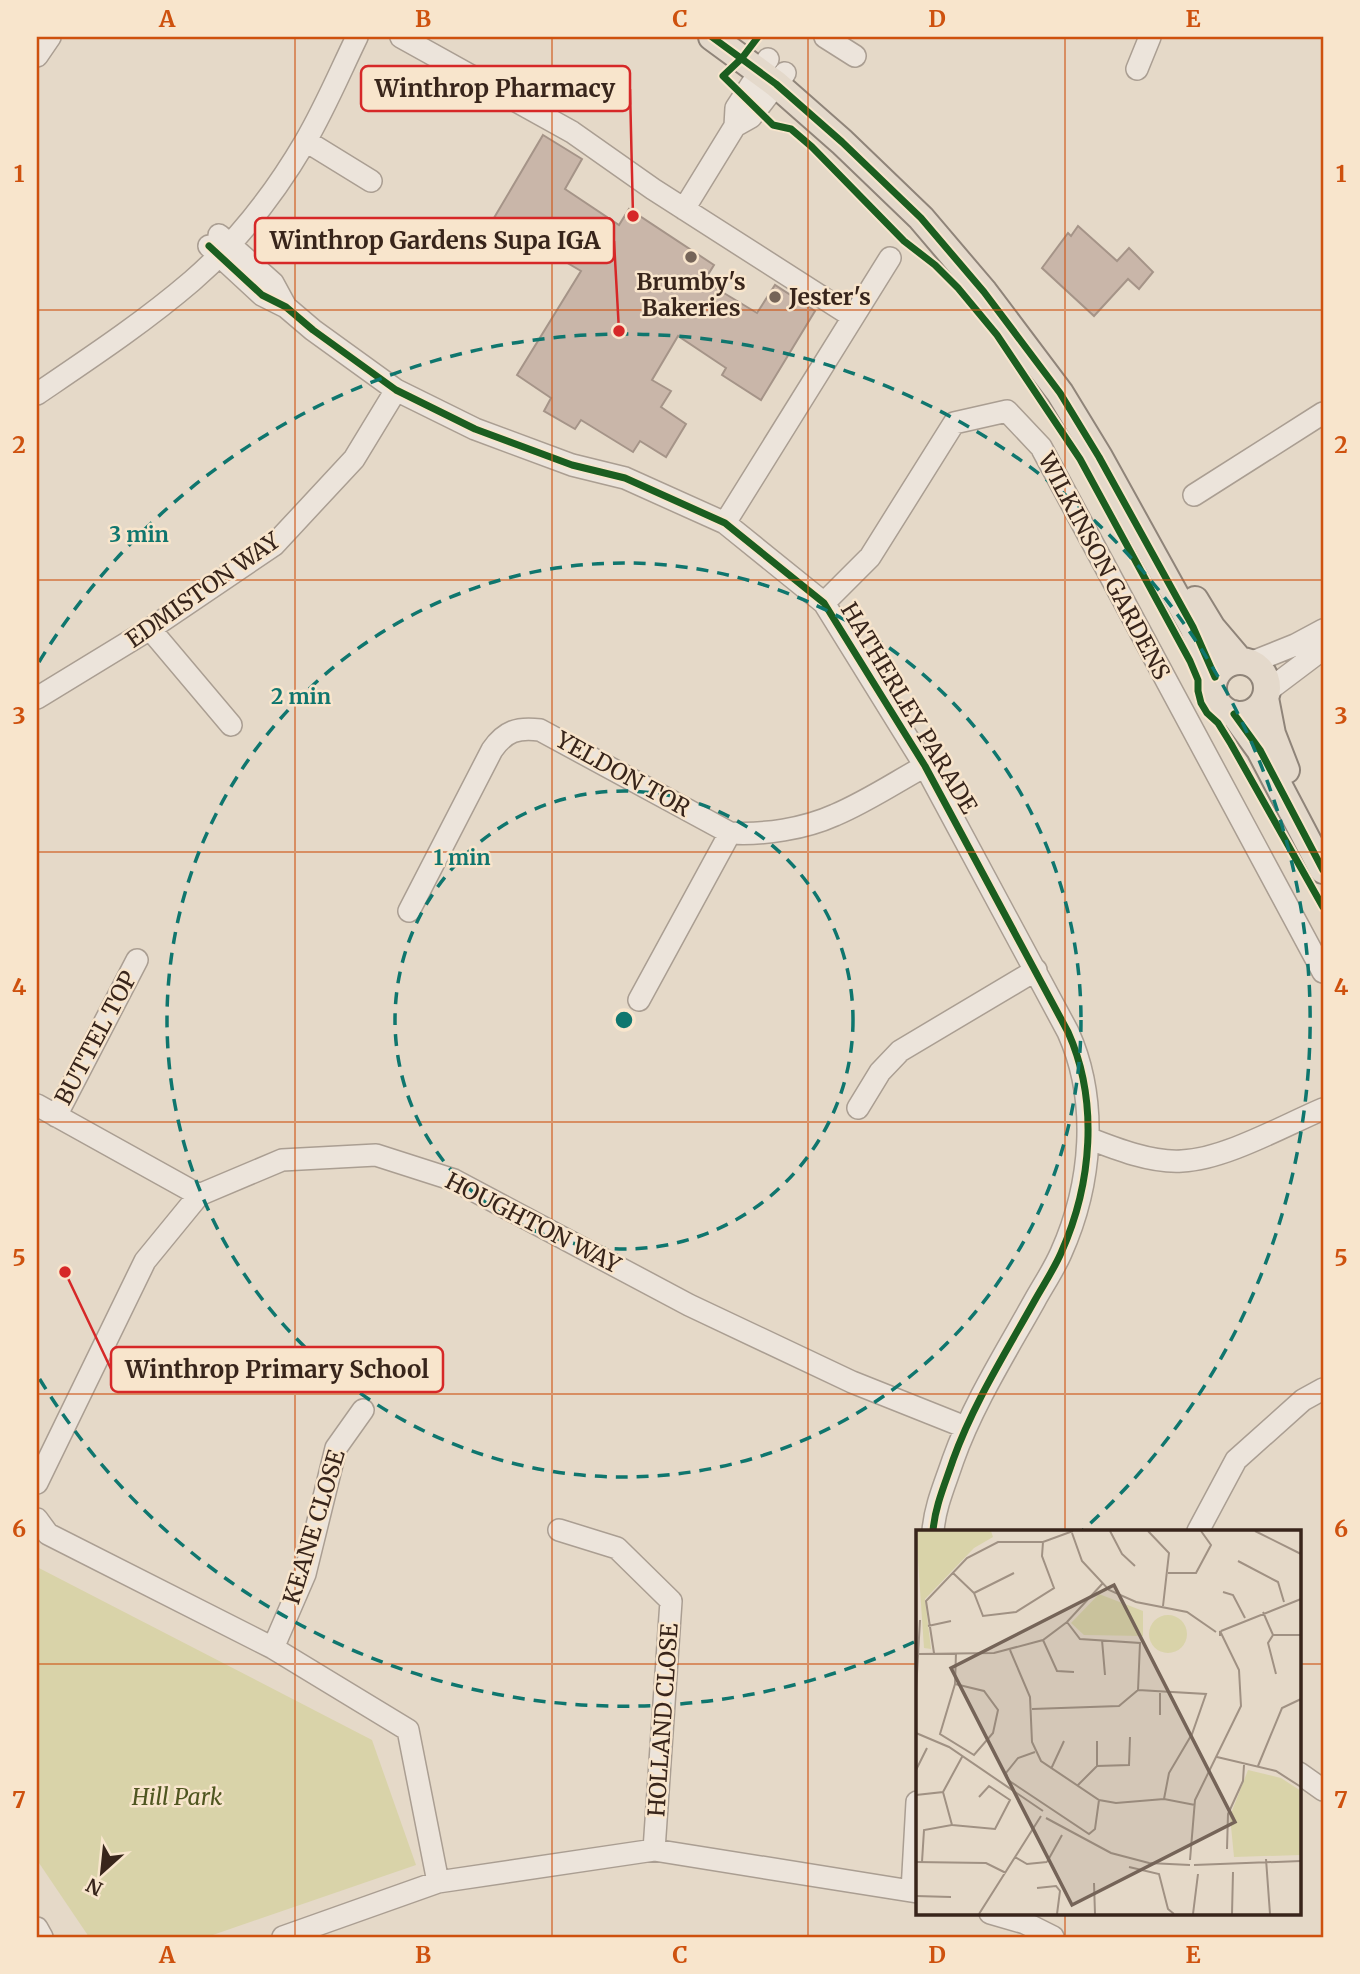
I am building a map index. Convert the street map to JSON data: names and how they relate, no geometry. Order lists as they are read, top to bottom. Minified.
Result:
{"streets":{"street":["WILKINSON GARDENS","EDMISTON WAY","HATHERLEY PARADE","YELDON TOR","BUTTEL TOP","HOUGHTON WAY","KEANE CLOSE","HOLLAND CLOSE"]},"crossings":[["WILKINSON GARDENS","HATHERLEY PARADE"],["EDMISTON WAY","HATHERLEY PARADE"],["HATHERLEY PARADE","HOUGHTON WAY"]],"parks":["Hill Park"],"places":["Winthrop Pharmacy","Brumby's Bakeries","Jester's","Winthrop Gardens Supa IGA","Winthrop Primary School"],"north":"bottom left","grid":{"columns":["A","B","C","D","E"],"rows":["1","2","3","4","5","6","7"]},"rings":["3 min","2 min","1 min"]}
